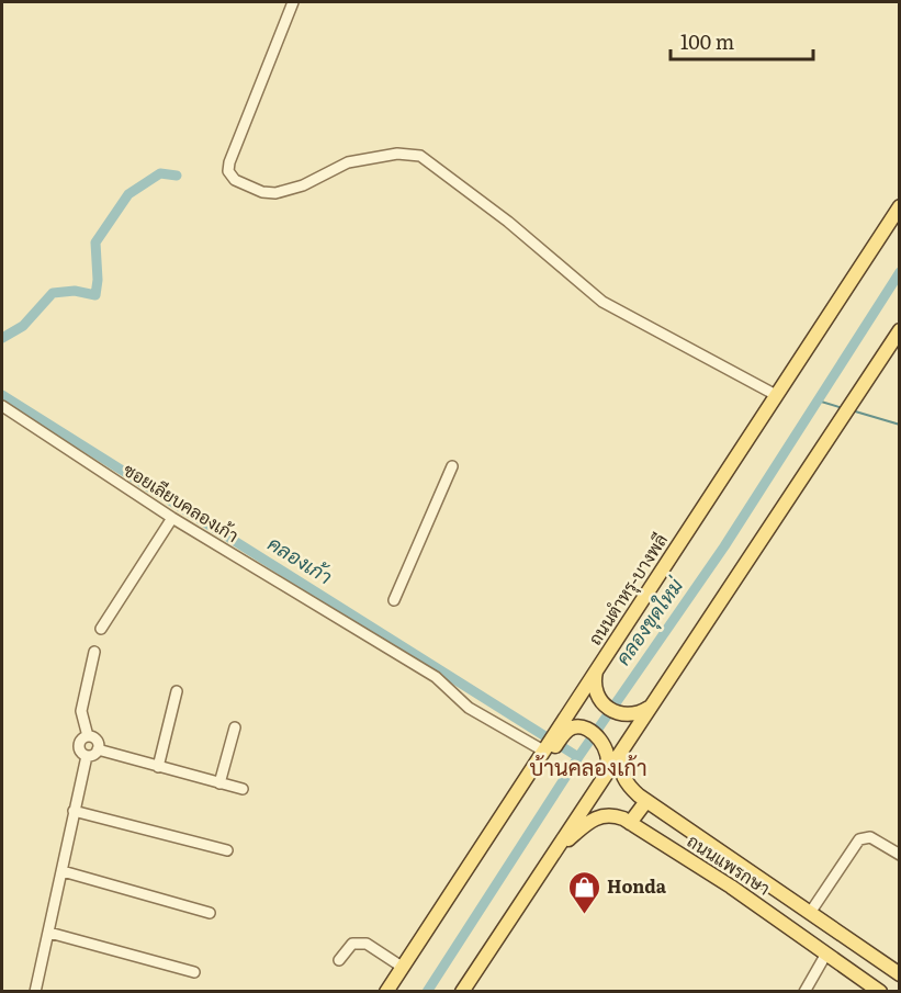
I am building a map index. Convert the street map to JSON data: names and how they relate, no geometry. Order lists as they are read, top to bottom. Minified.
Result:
{"streets":{"main road":["ถนนตำหรุ-บางพลี","ถนนแพรกษา"],"street":["ซอยเลียบคลองเก้า"]},"crossings":[["ซอยเลียบคลองเก้า","ถนนตำหรุ-บางพลี"]],"districts":["บ้านคลองเก้า"],"water":["คลองเก้า","คลองขุดใหม่"],"places":{"shop":["Honda"]},"scale_bar":"100 m"}
